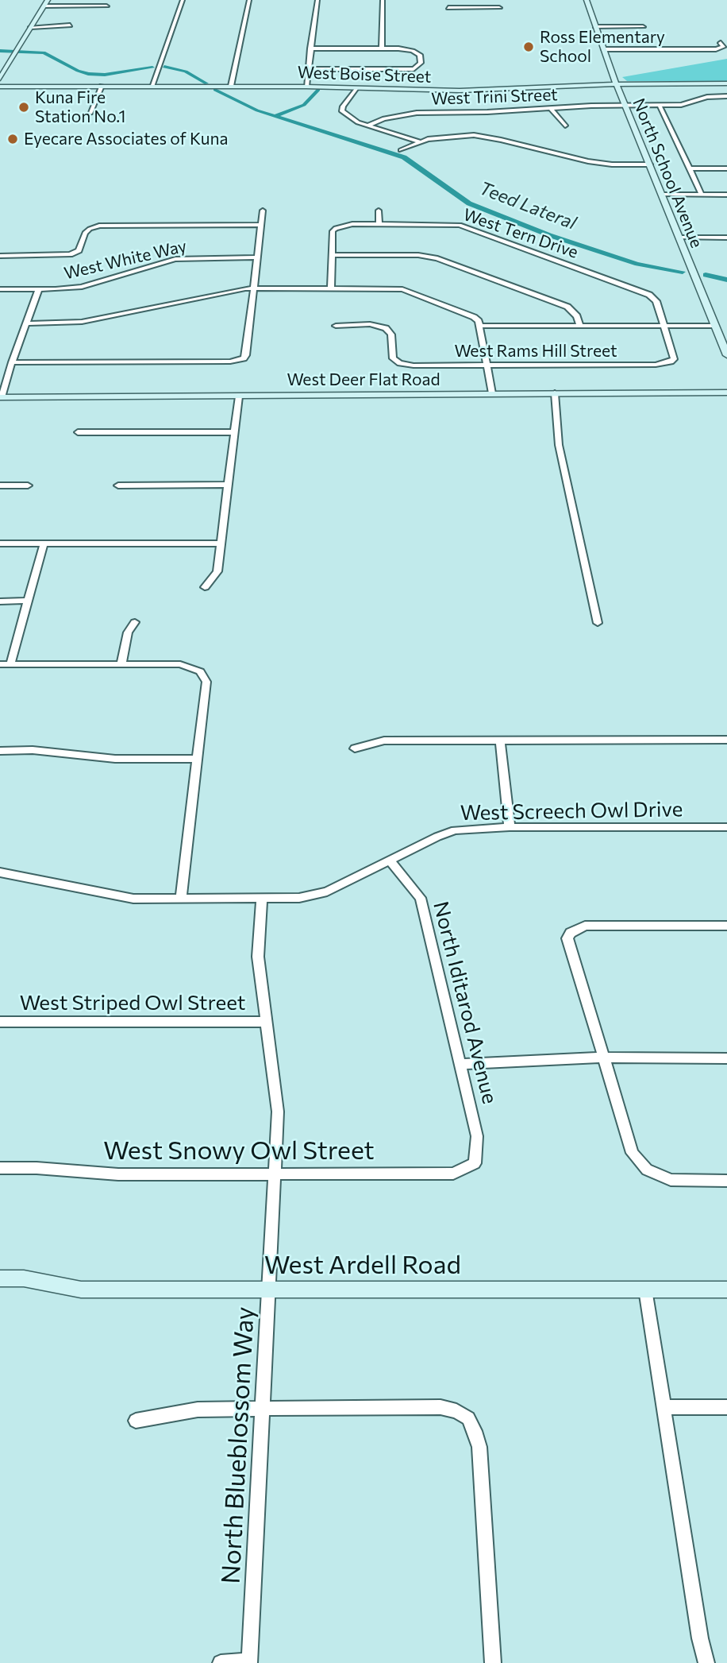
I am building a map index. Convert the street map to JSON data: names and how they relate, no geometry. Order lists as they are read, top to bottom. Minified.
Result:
{"streets":{"street":["West Boise Street","West Trini Street","North School Avenue","West Tern Drive","West White Way","West Rams Hill Street","West Deer Flat Road","West Screech Owl Drive","West Striped Owl Street","North Iditarod Avenue","West Snowy Owl Street","West Ardell Road","North Blueblossom Way"]},"crossings":[["West Boise Street","North School Avenue"],["West Trini Street","North School Avenue"],["West Tern Drive","West Rams Hill Street"],["West Screech Owl Drive","North Iditarod Avenue"],["West Screech Owl Drive","North Blueblossom Way"],["West Striped Owl Street","North Blueblossom Way"],["North Iditarod Avenue","West Snowy Owl Street"],["West Snowy Owl Street","North Blueblossom Way"],["West Ardell Road","North Blueblossom Way"]],"water":["Teed Lateral"],"places":["Ross Elementary School","Kuna Fire Station No.1","Eyecare Associates of Kuna"]}
